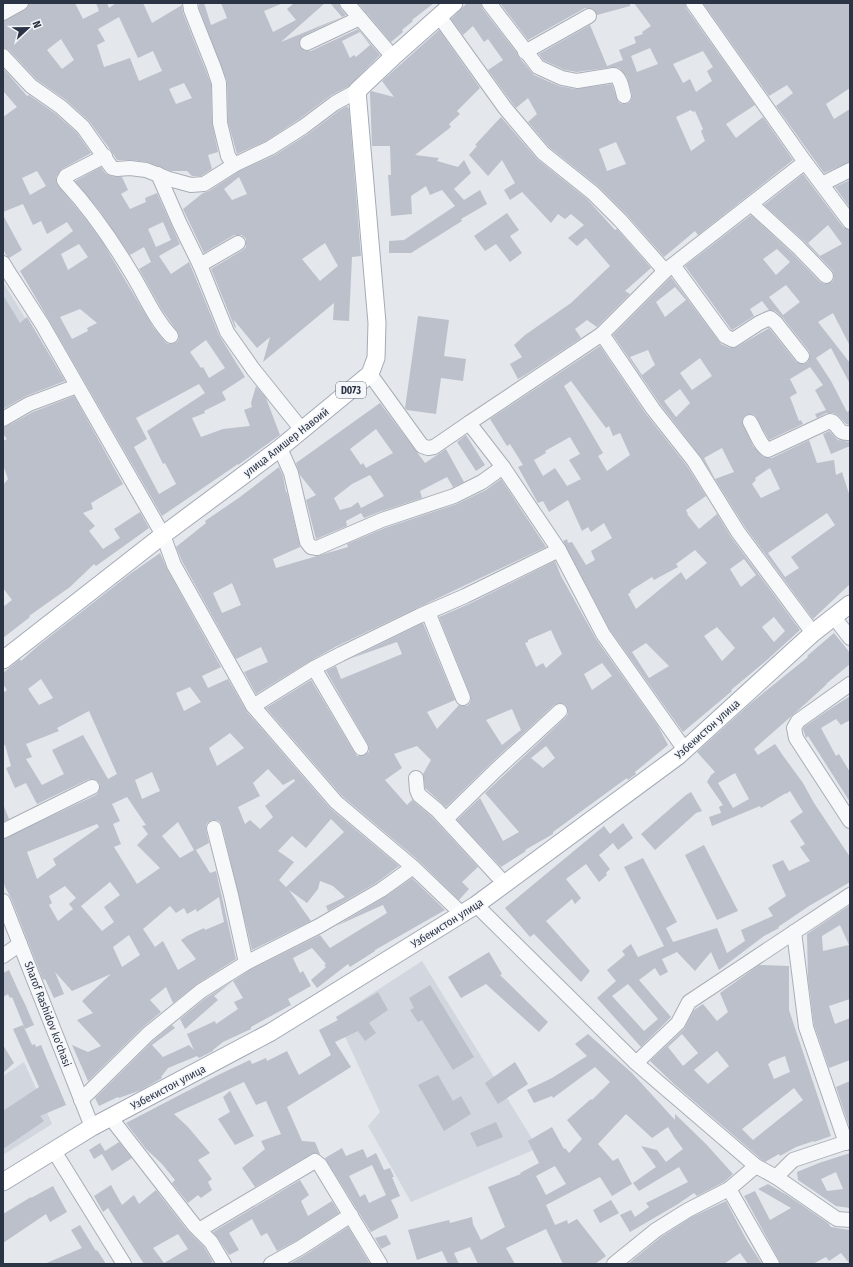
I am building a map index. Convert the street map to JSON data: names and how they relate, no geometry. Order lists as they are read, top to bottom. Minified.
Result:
{"streets":{"main road":["D073","улица Алишер Навоий","Узбекистон улица"],"street":["Sharof Rashidov ko'chasi"]},"crossings":[["D073","улица Алишер Навоий"],["Узбекистон улица","Sharof Rashidov ko'chasi"]],"north":"right"}
